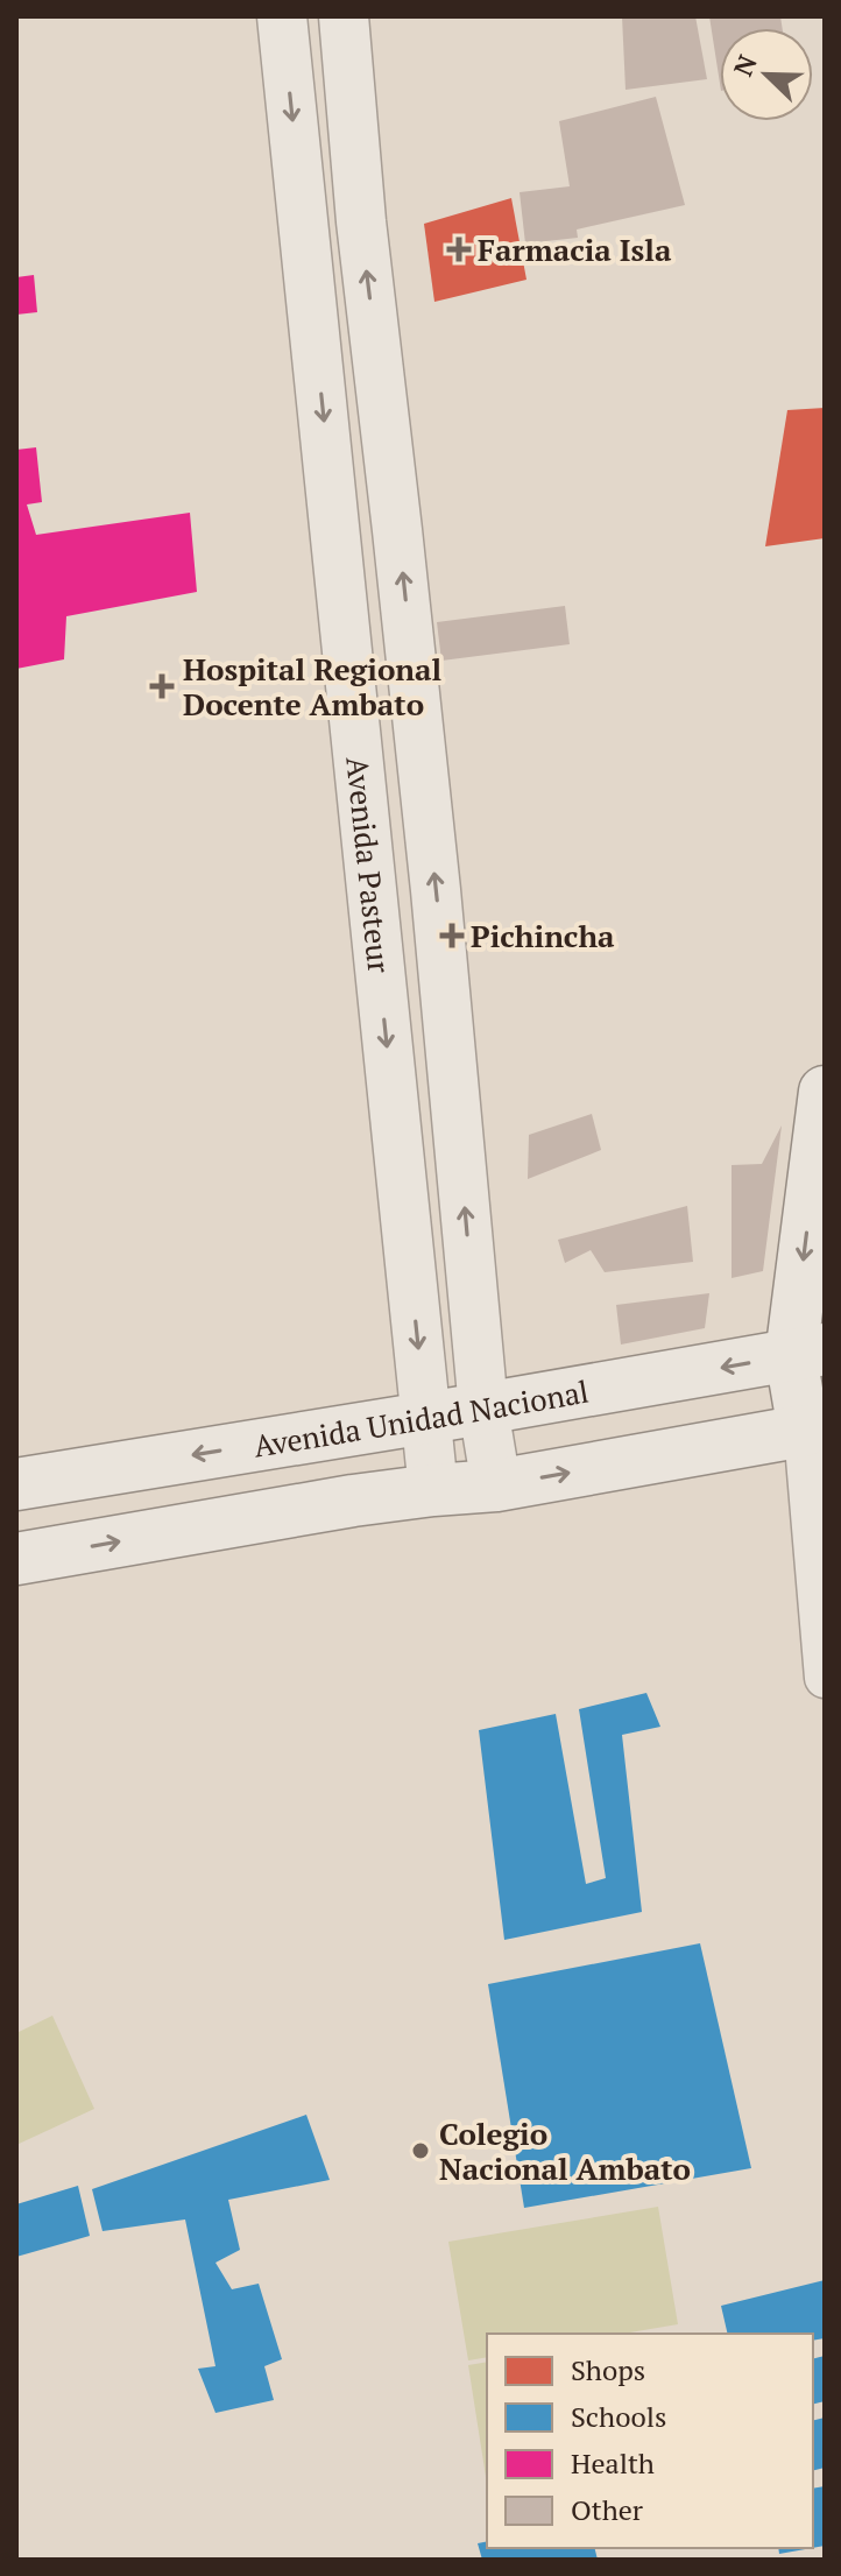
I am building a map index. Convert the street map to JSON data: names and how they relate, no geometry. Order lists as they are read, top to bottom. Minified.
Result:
{"streets":{"main road":["Avenida Unidad Nacional"],"street":["Avenida Pasteur"]},"crossings":[["Avenida Pasteur","Avenida Unidad Nacional"]],"places":{"health":["Farmacia Isla","Hospital Regional Docente Ambato","Pichincha"],"other":["Colegio Nacional Ambato"]},"legend":["Shops","Schools","Health","Other"],"north":"top left"}
